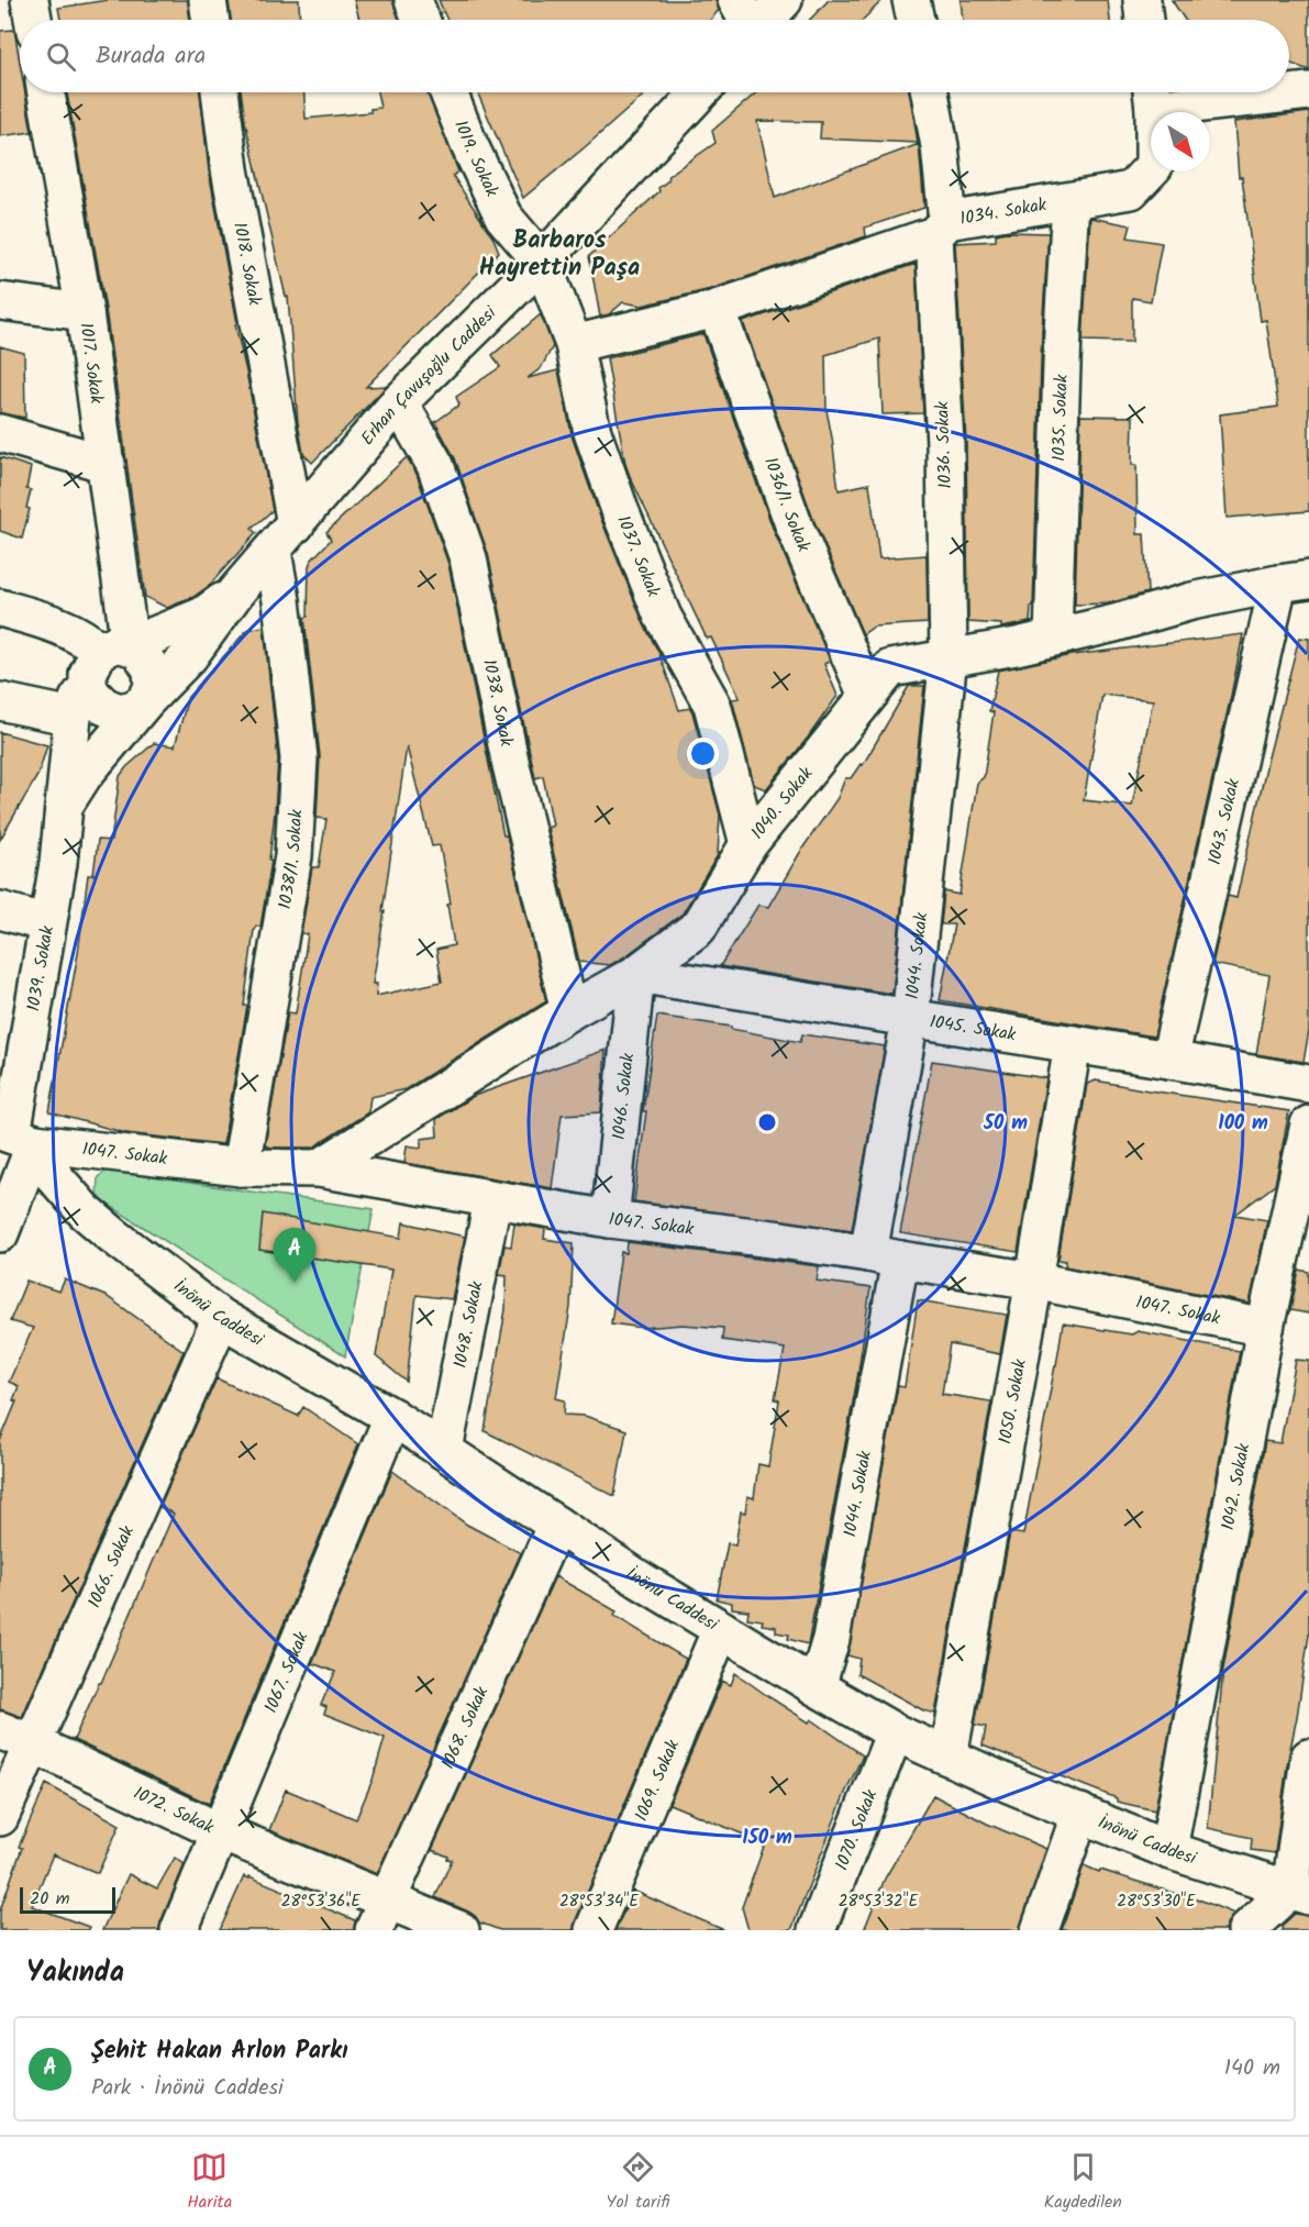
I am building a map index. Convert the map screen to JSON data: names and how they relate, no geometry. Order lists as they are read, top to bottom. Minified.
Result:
{"streets":{"street":["1019. Sokak","1034. Sokak","1018. Sokak","1017. Sokak","Erhan Çavuşoğlu Caddesi","1035. Sokak","1036. Sokak","1036/1. Sokak","1037. Sokak","1038. Sokak","1040. Sokak","1043. Sokak","1038/1. Sokak","1044. Sokak","1039. Sokak","1045. Sokak","1046. Sokak","1047. Sokak","İnönü Caddesi","1048. Sokak","1050. Sokak","1042. Sokak","1066. Sokak","1067. Sokak","1068. Sokak","1069. Sokak","1072. Sokak","1070. Sokak"]},"crossings":[["1019. Sokak","Erhan Çavuşoğlu Caddesi"],["1019. Sokak","1037. Sokak"],["1034. Sokak","1035. Sokak"],["1034. Sokak","1036. Sokak"],["1034. Sokak","1036/1. Sokak"],["1034. Sokak","1037. Sokak"],["1018. Sokak","Erhan Çavuşoğlu Caddesi"],["1017. Sokak","1039. Sokak"],["Erhan Çavuşoğlu Caddesi","1037. Sokak"],["Erhan Çavuşoğlu Caddesi","1038. Sokak"],["Erhan Çavuşoğlu Caddesi","1038/1. Sokak"],["1035. Sokak","1040. Sokak"],["1036. Sokak","1040. Sokak"],["1036. Sokak","1044. Sokak"],["1036/1. Sokak","1040. Sokak"],["1037. Sokak","1040. Sokak"],["1038. Sokak","1040. Sokak"],["1040. Sokak","1043. Sokak"],["1040. Sokak","1044. Sokak"],["1040. Sokak","1045. Sokak"],["1040. Sokak","1046. Sokak"],["1040. Sokak","1047. Sokak"],["1043. Sokak","1045. Sokak"],["1038/1. Sokak","1047. Sokak"],["1044. Sokak","1045. Sokak"],["1044. Sokak","1047. Sokak"],["1044. Sokak","İnönü Caddesi"],["1039. Sokak","1047. Sokak"],["1039. Sokak","İnönü Caddesi"],["1045. Sokak","1046. Sokak"],["1045. Sokak","1050. Sokak"],["1046. Sokak","1047. Sokak"],["1047. Sokak","İnönü Caddesi"],["1047. Sokak","1048. Sokak"],["1047. Sokak","1050. Sokak"],["1047. Sokak","1042. Sokak"],["İnönü Caddesi","1048. Sokak"],["İnönü Caddesi","1050. Sokak"],["İnönü Caddesi","1042. Sokak"],["İnönü Caddesi","1066. Sokak"],["İnönü Caddesi","1067. Sokak"],["İnönü Caddesi","1068. Sokak"],["İnönü Caddesi","1069. Sokak"],["İnönü Caddesi","1070. Sokak"],["1066. Sokak","1072. Sokak"],["1067. Sokak","1072. Sokak"],["1068. Sokak","1072. Sokak"]],"districts":["Barbaros Hayrettin Paşa"],"scale_bar":"20 m","north":"bottom right","page":{"search":"Burada ara","pins":"A","scale":"20 m","heading":"Yakında","list":[{"mark":"A","name":"Şehit Hakan Arlon Parkı","note":"Park · İnönü Caddesi","value":"140 m"}],"nav":["Harita","Yol tarifi","Kaydedilen"]},"coordinates":["28°53'36\"E","28°53'34\"E","28°53'32\"E","28°53'30\"E"],"rings":["50 m","100 m","150 m"]}
